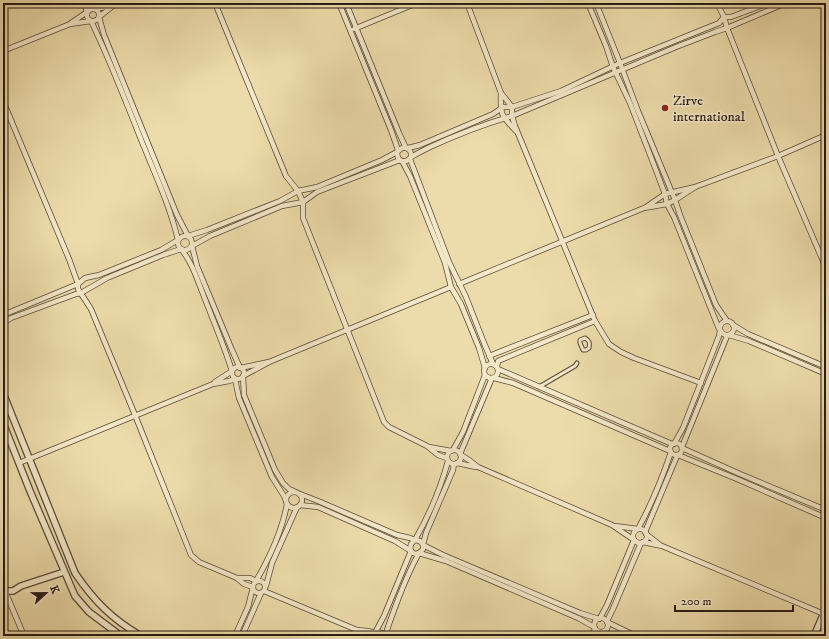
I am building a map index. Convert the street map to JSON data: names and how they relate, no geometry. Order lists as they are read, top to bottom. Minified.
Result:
{"places":["Zirve international"],"scale_bar":"200 m","north":"right"}
